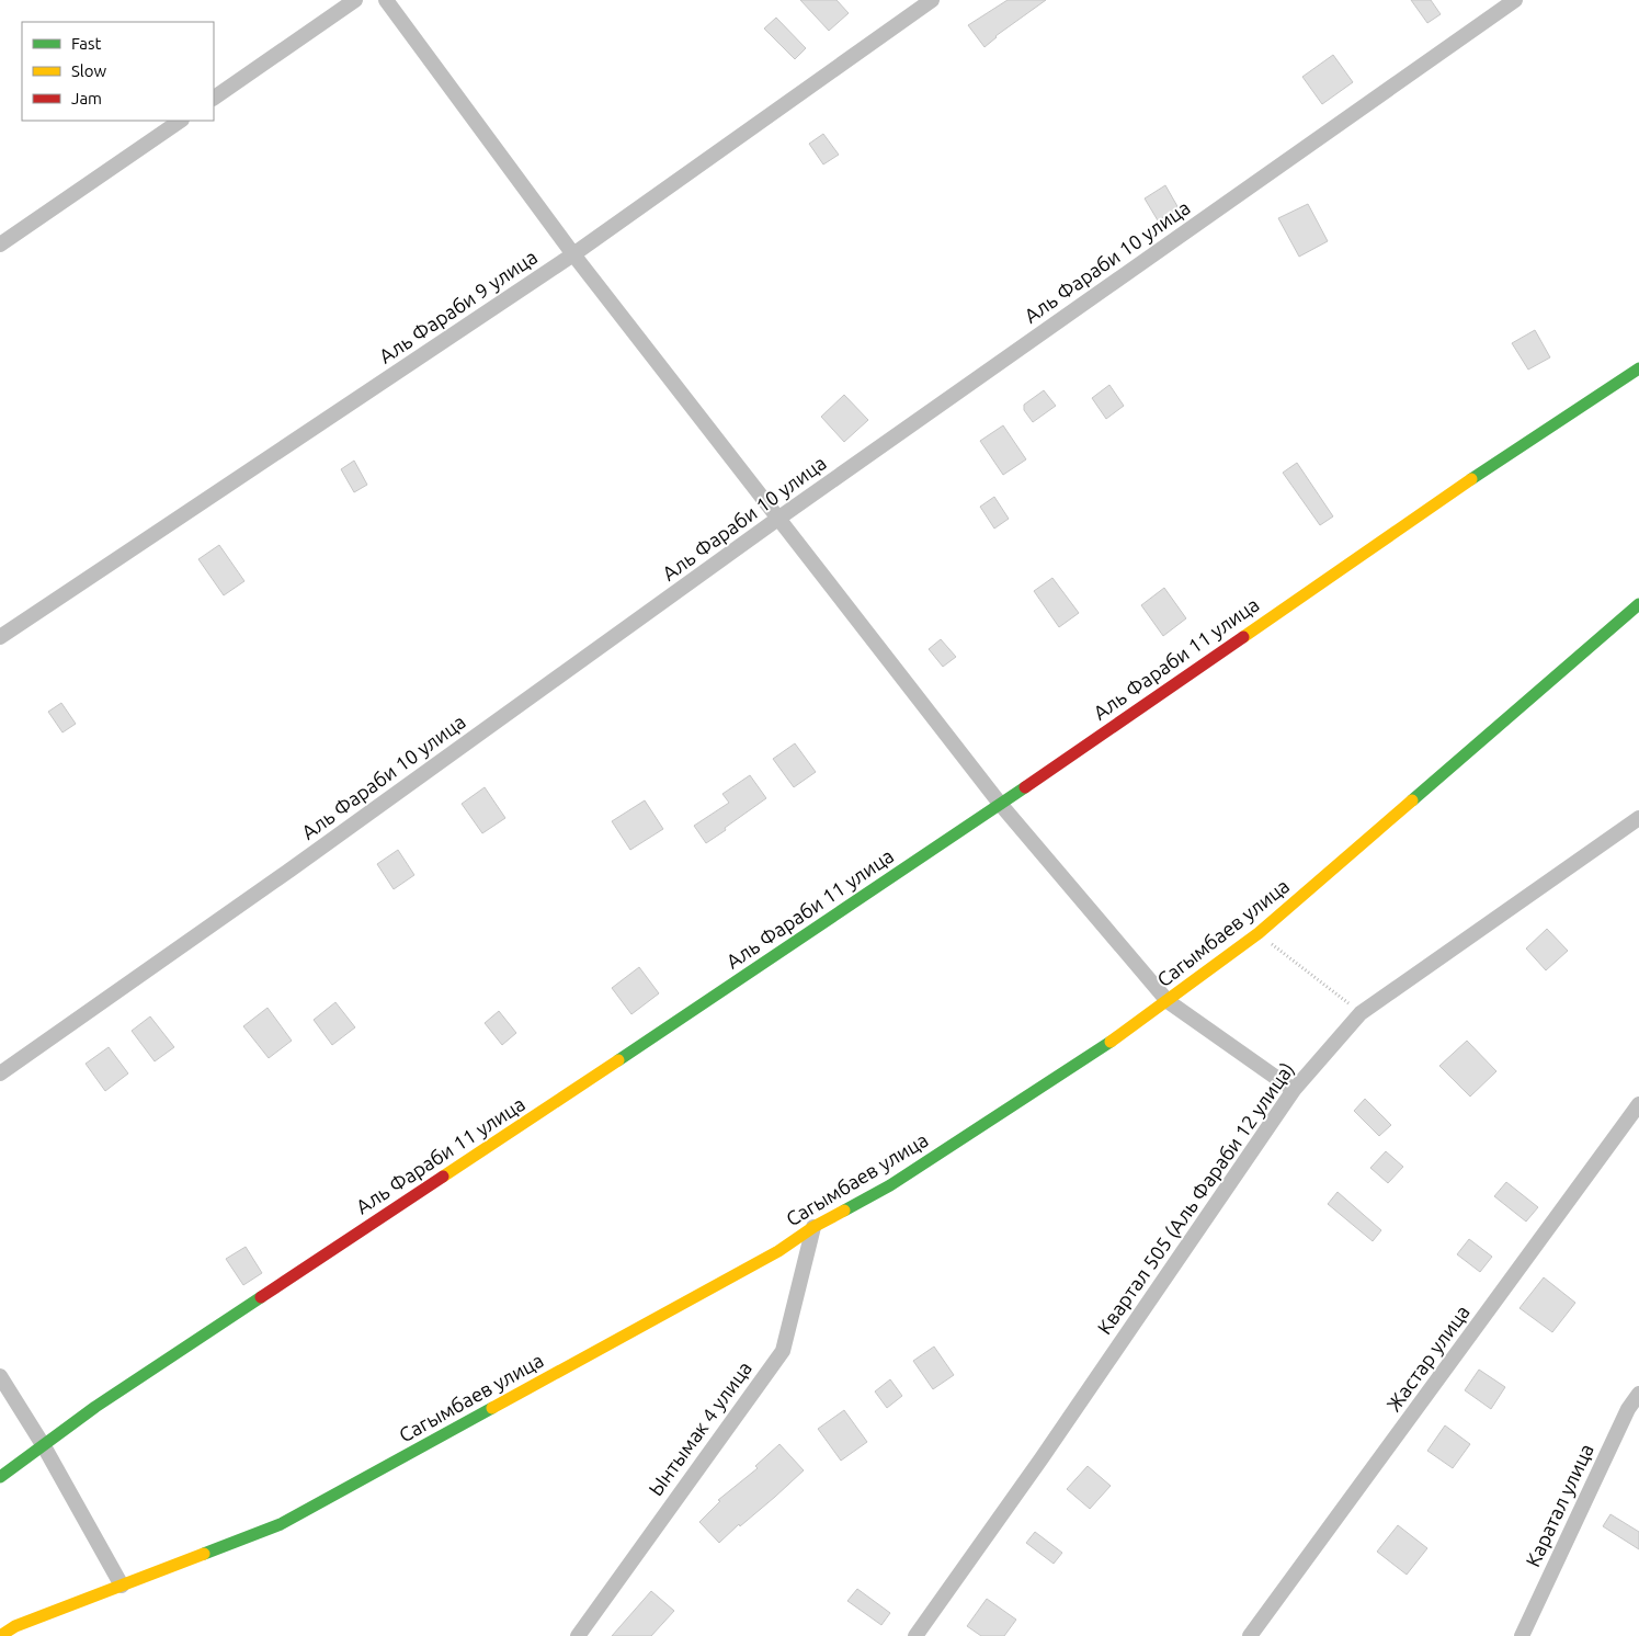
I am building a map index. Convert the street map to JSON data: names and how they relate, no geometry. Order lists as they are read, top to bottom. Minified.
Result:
{"streets":{"street":["Аль Фараби 10 улица","Аль Фараби 9 улица","Аль Фараби 11 улица","Сагымбаев улица","Квартал 505 (Аль Фараби 12 улица)","Жастар улица","Ынтымак 4 улица","Каратал улица"]},"crossings":[["Сагымбаев улица","Ынтымак 4 улица"]],"legend":["Fast","Slow","Jam"]}
